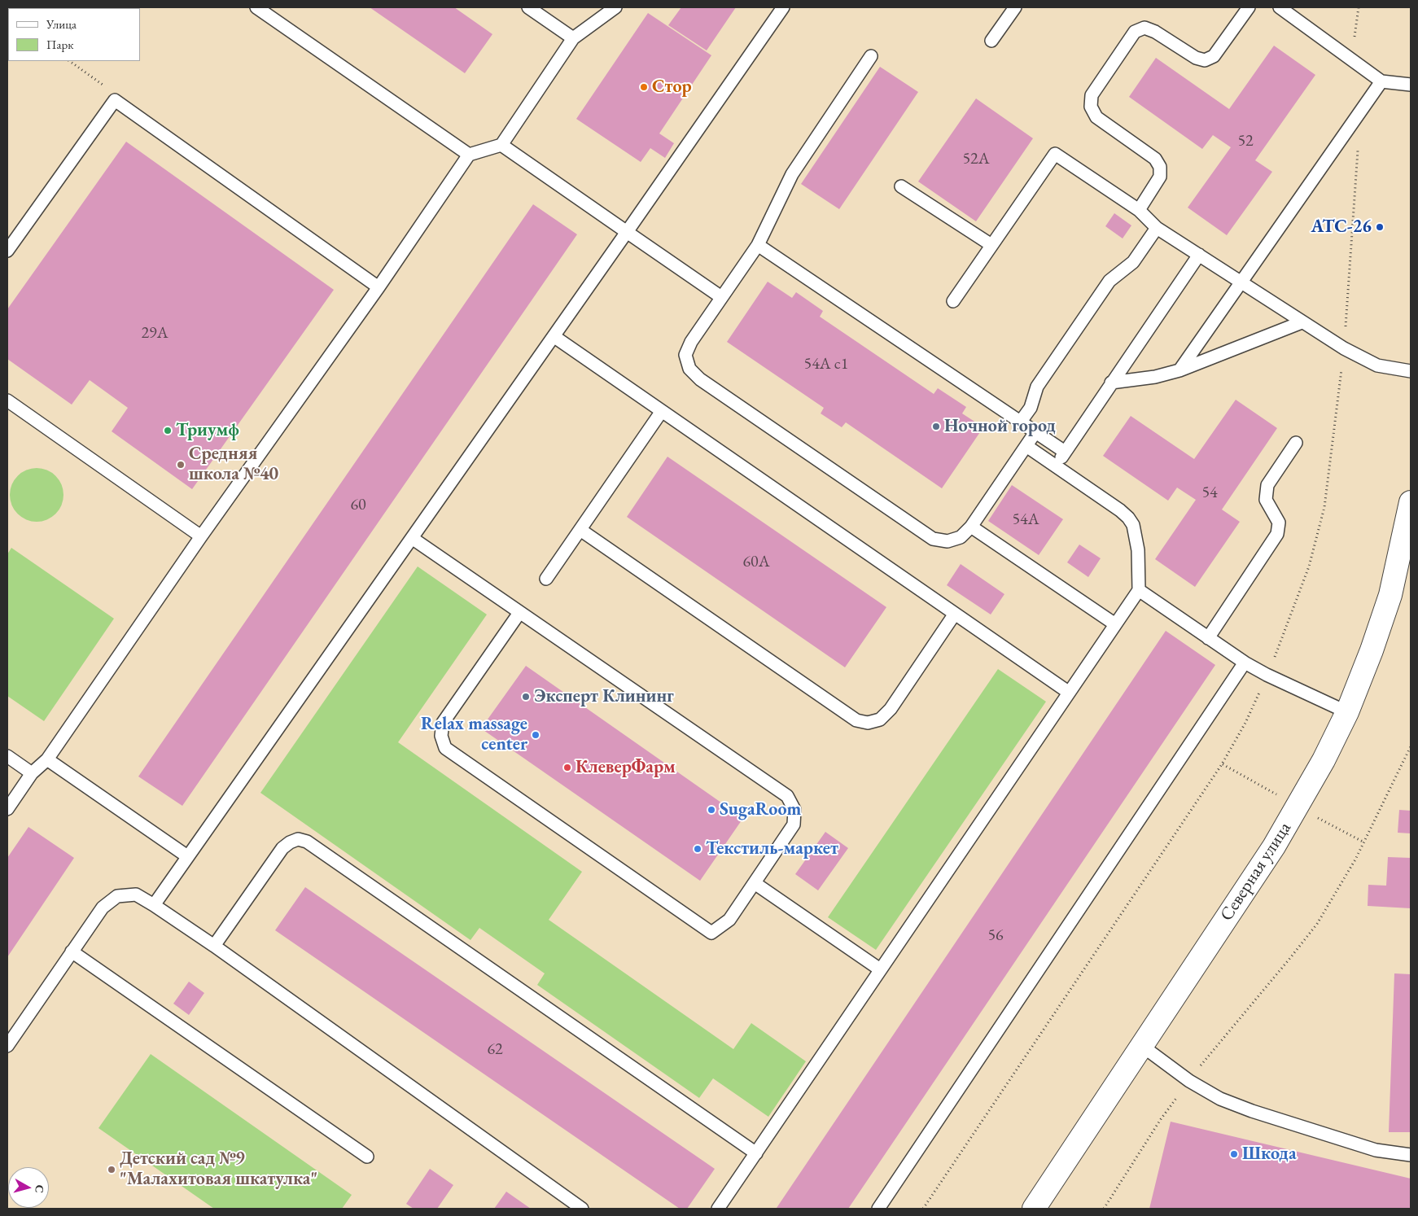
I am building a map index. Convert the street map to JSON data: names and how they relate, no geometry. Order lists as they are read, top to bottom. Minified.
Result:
{"streets":{"main road":["Северная улица"]},"places":["Стор","АТС-26","Ночной город","Триумф","Средняя школа №40","Эксперт Клининг","Relax massage center","КлеверФарм","SugaRoom","Текстиль-маркет","Шкода","Детский сад №9 \"Малахитовая шкатулка\""],"house_numbers":["52","52А","29А","54А с1","54","60","54А","60А","56","62"],"legend":["Улица","Парк"],"north":"right"}
